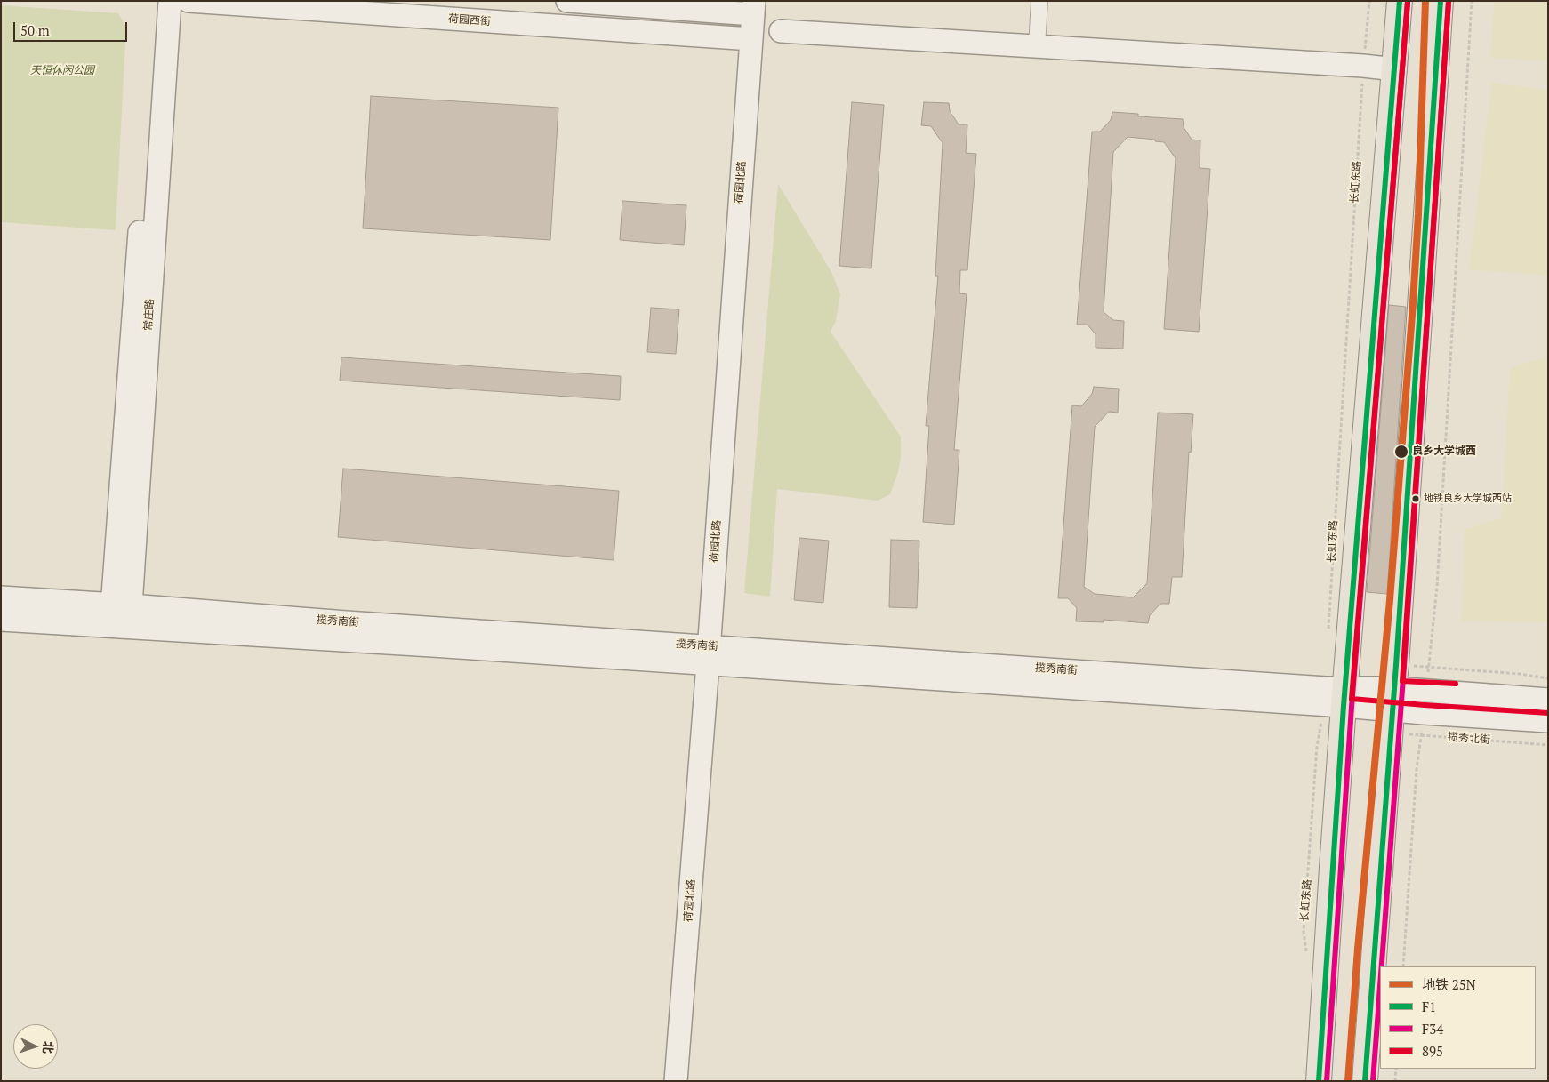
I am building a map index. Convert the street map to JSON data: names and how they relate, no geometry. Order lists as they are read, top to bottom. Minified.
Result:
{"streets":{"street":["荷园西街","荷园北路","常庄路","揽秀南街","揽秀北街"],"path":["长虹东路"]},"crossings":[["荷园西街","荷园北路"],["荷园北路","揽秀南街"],["长虹东路","揽秀南街"],["常庄路","揽秀南街"],["揽秀南街","揽秀北街"]],"parks":["天恒休闲公园"],"places":["良乡大学城西","地铁良乡大学城西站"],"lines":["metro line 25N","transit line F1","transit line F34","transit line 895"],"legend":["地铁 25N","F1","F34","895"],"scale_bar":"50 m","north":"right"}
